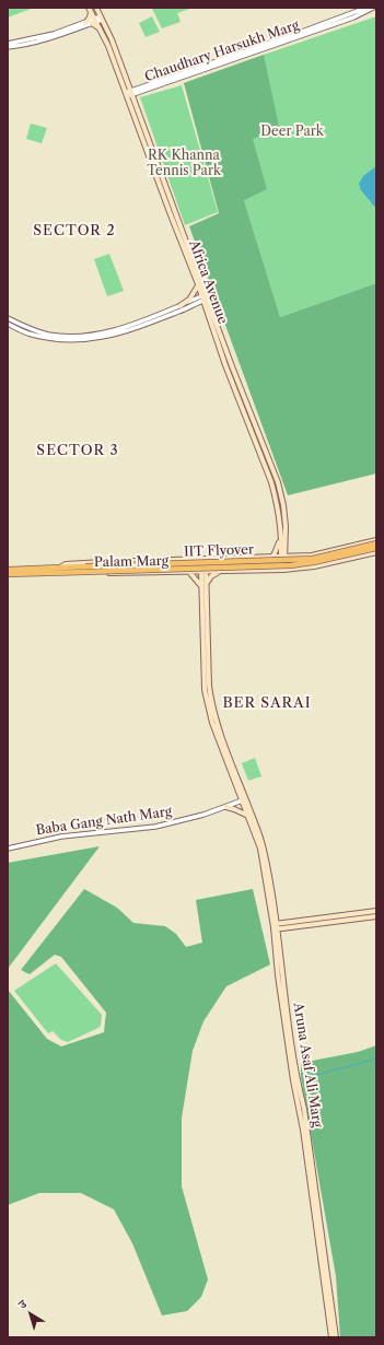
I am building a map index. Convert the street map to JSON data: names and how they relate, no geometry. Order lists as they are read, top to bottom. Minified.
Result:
{"streets":{"main road":["Africa Avenue","IIT Flyover","Palam Marg","Aruna Asaf Ali Marg"],"street":["Chaudhary Harsukh Marg","Baba Gang Nath Marg"]},"crossings":[["Chaudhary Harsukh Marg","Africa Avenue"],["Africa Avenue","Palam Marg"],["IIT Flyover","Palam Marg"],["Baba Gang Nath Marg","Aruna Asaf Ali Marg"]],"districts":["SECTOR 2","SECTOR 3","BER SARAI"],"parks":["Deer Park","RK Khanna Tennis Park"],"north":"top left"}
